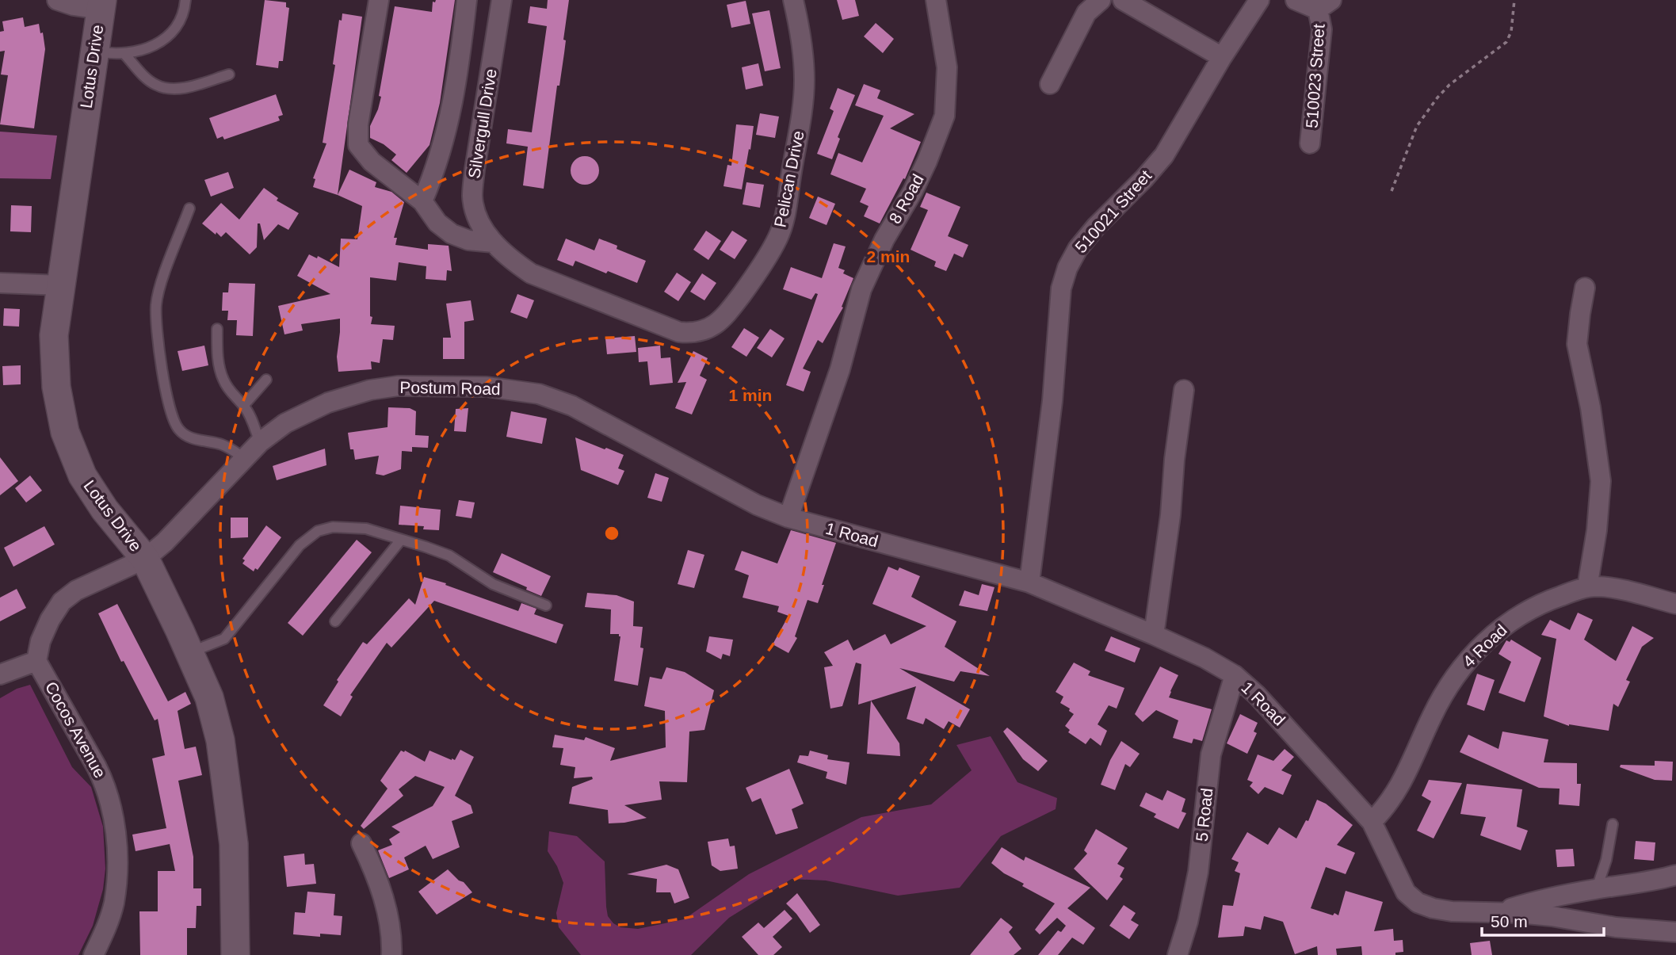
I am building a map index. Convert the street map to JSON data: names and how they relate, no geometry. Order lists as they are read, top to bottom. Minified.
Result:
{"streets":{"street":["Lotus Drive","510023 Street","Silvergull Drive","Pelican Drive","8 Road","510021 Street","Postum Road","1 Road","4 Road","Cocos Avenue","5 Road"]},"crossings":[["Lotus Drive","Postum Road"],["Silvergull Drive","Pelican Drive"],["8 Road","Postum Road"],["8 Road","1 Road"],["510021 Street","1 Road"],["Postum Road","1 Road"],["1 Road","4 Road"],["1 Road","5 Road"]],"scale_bar":"50 m","rings":["2 min","1 min"]}
